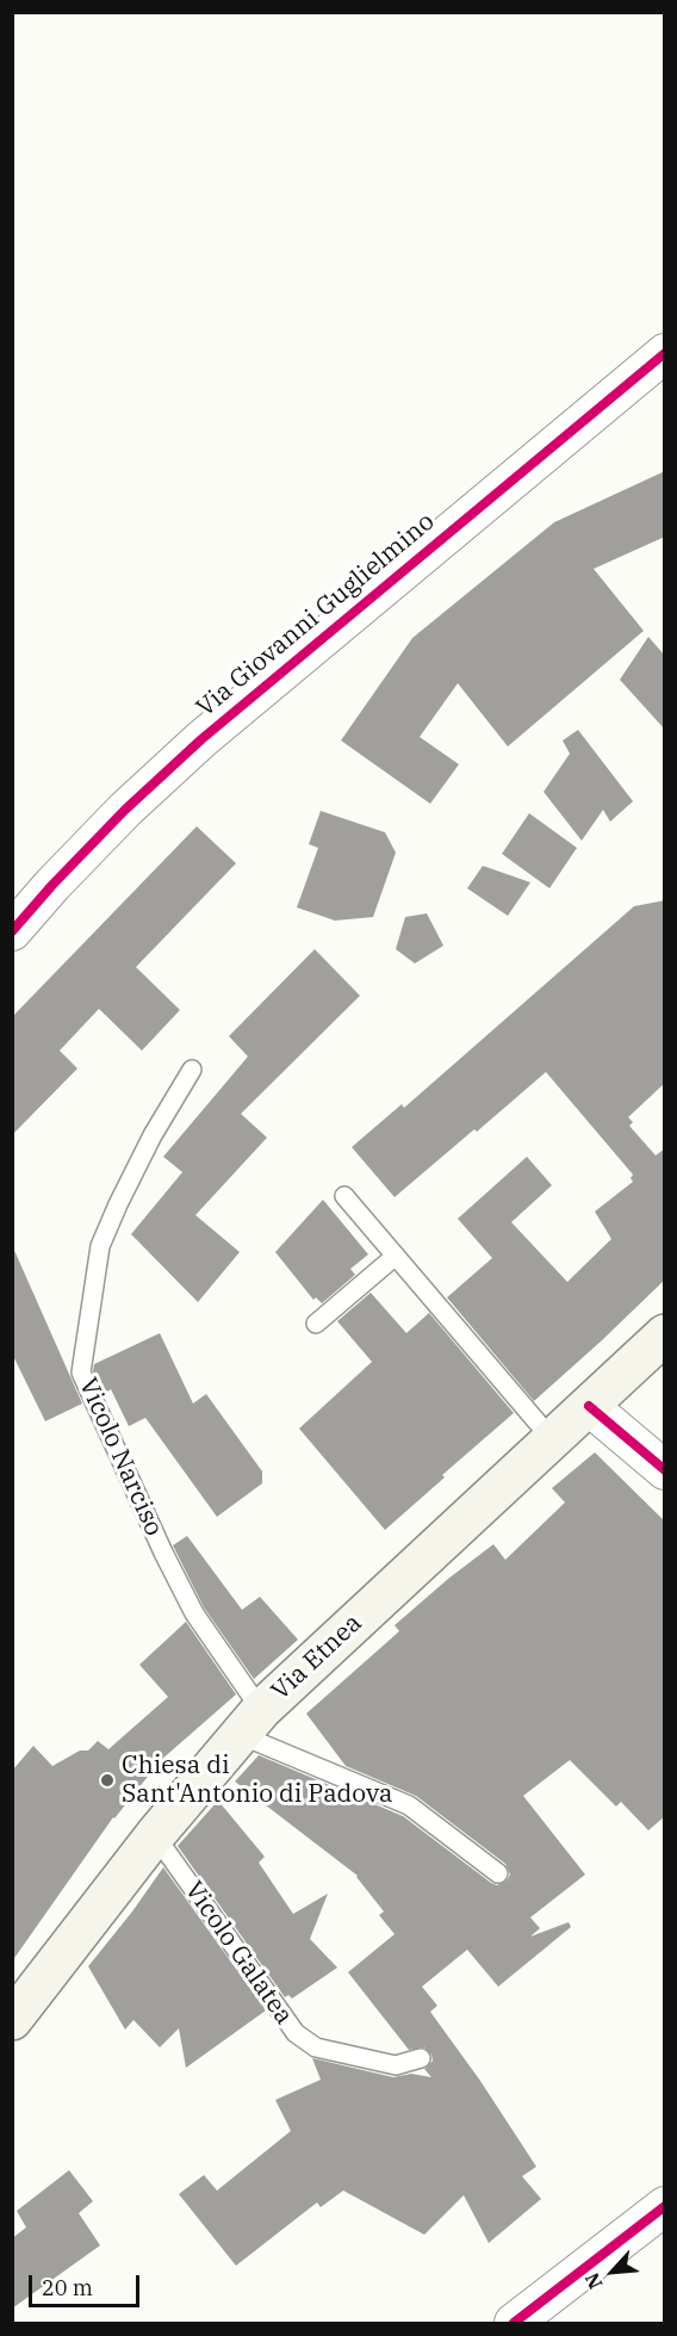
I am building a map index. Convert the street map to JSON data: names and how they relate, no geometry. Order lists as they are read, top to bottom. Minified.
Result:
{"streets":{"main road":["Via Etnea"],"street":["Via Giovanni Guglielmino"],"lane":["Vicolo Narciso","Vicolo Galatea"]},"crossings":[["Vicolo Narciso","Via Etnea"],["Via Etnea","Vicolo Galatea"]],"places":["Chiesa di Sant'Antonio di Padova"],"scale_bar":"20 m","north":"bottom left"}
